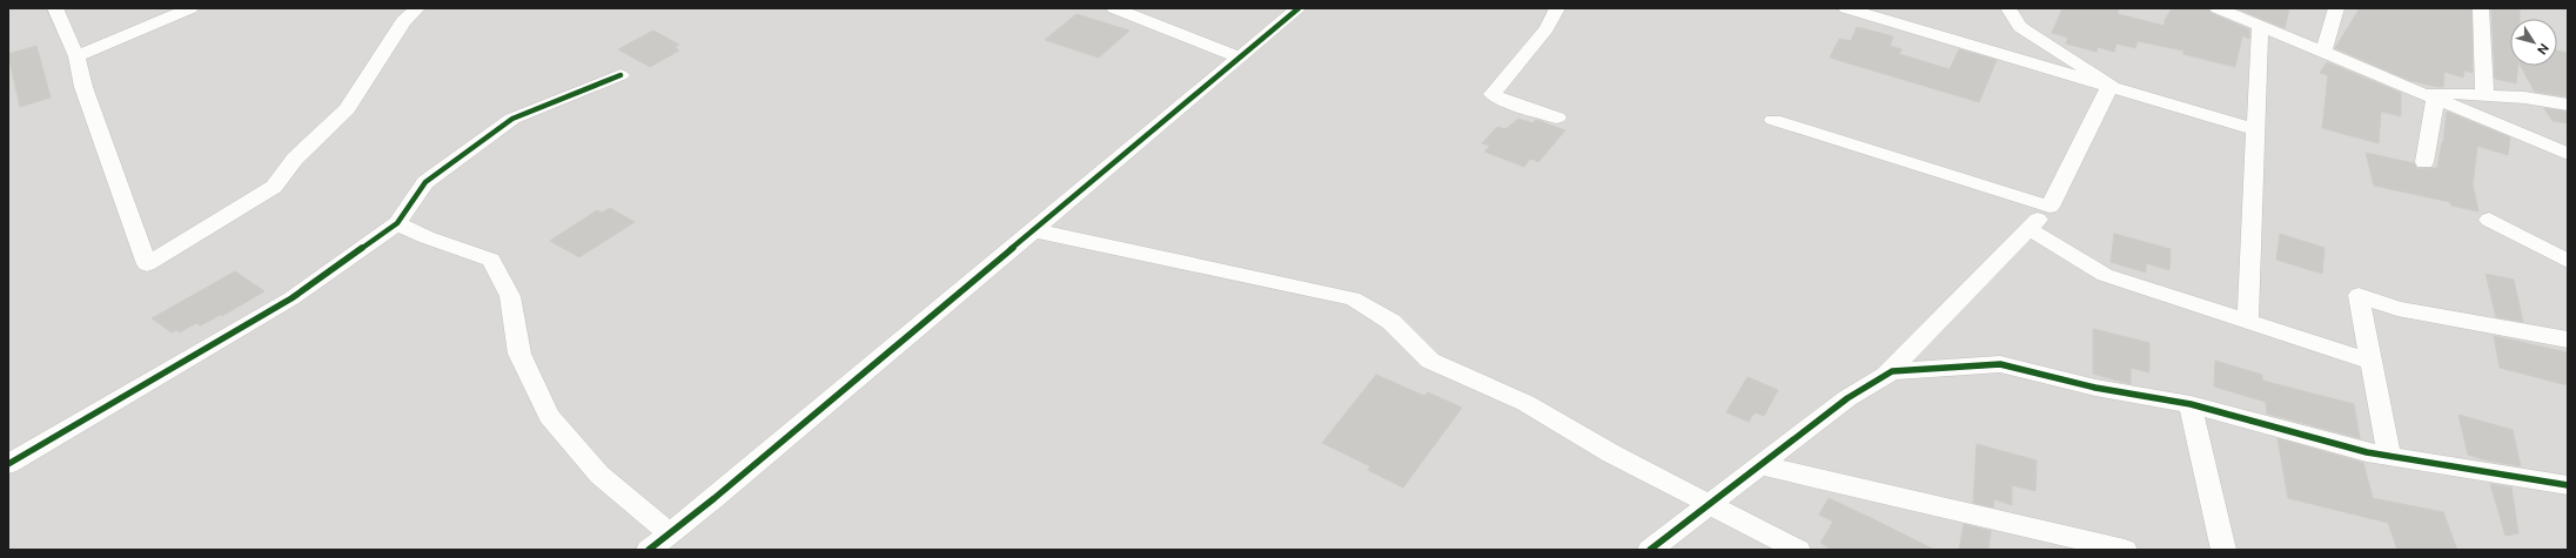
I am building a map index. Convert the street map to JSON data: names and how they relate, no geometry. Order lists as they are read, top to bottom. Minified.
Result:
{"north":"bottom right"}
